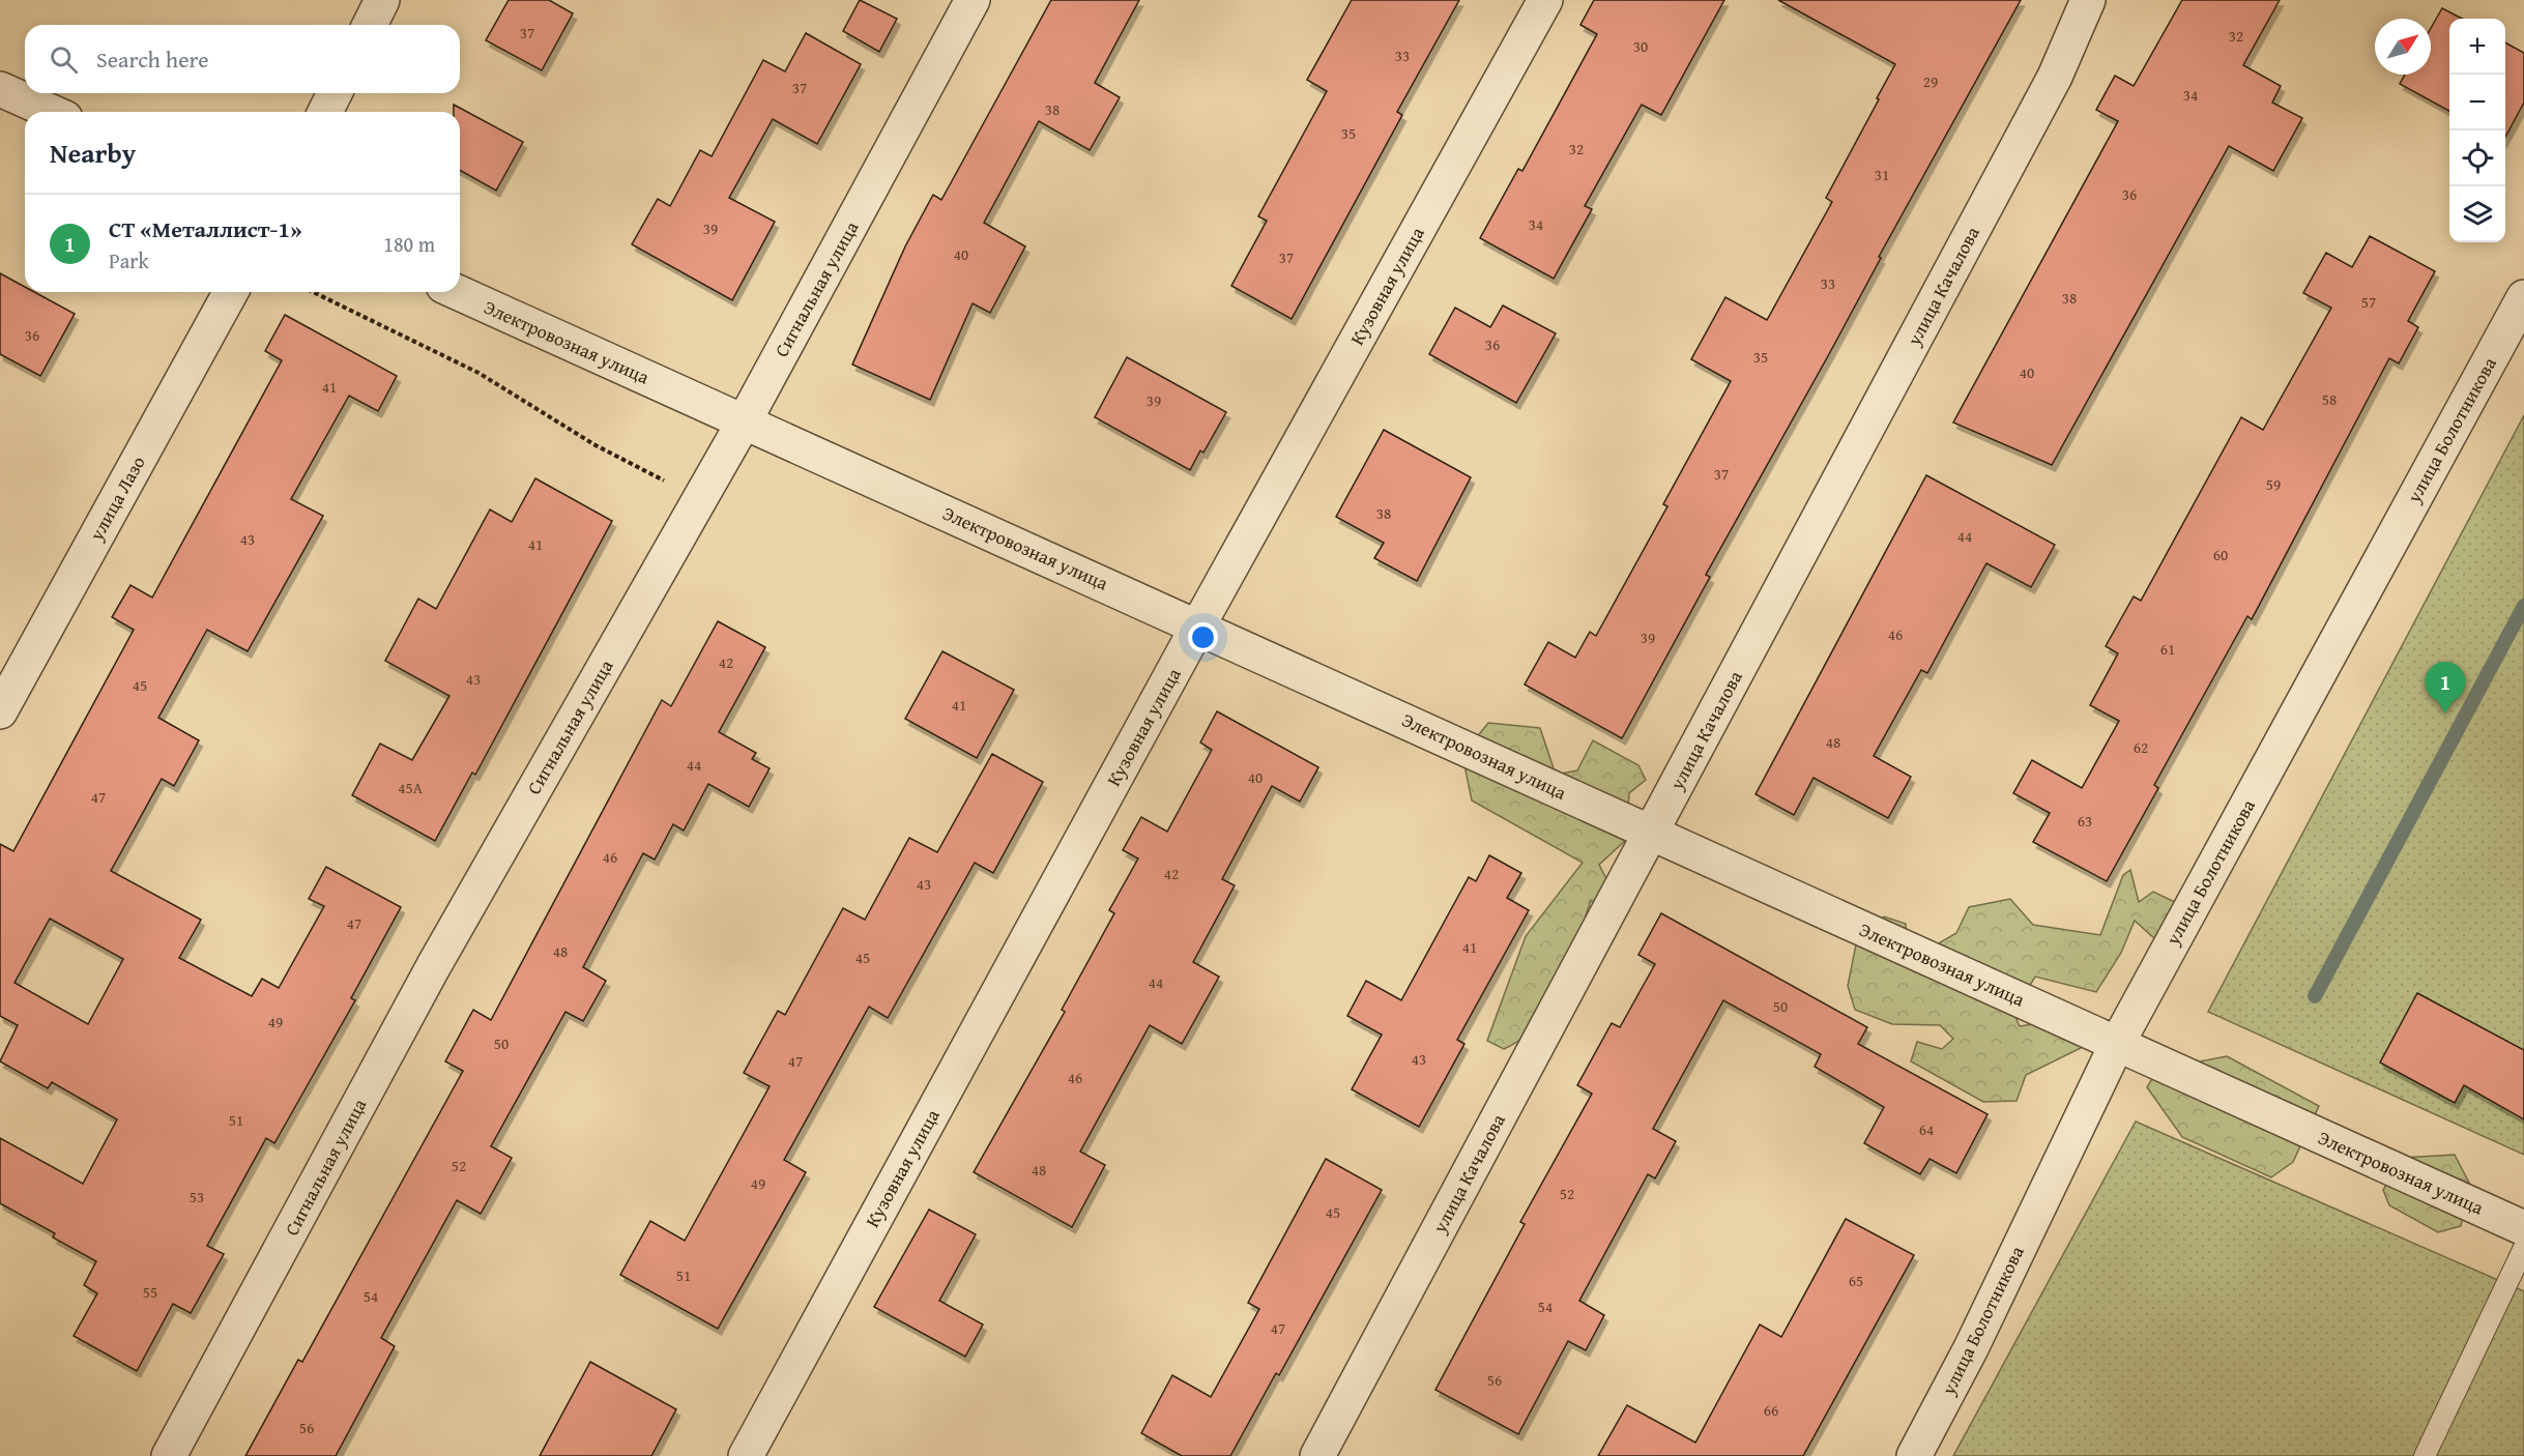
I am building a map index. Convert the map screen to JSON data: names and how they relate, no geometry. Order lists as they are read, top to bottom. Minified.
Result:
{"streets":{"street":["Кузовная улица","улица Качалова","Сигнальная улица","Электровозная улица","улица Болотникова","улица Лазо"]},"crossings":[["Кузовная улица","Электровозная улица"],["улица Качалова","Электровозная улица"],["Сигнальная улица","Электровозная улица"],["Электровозная улица","улица Болотникова"]],"house_numbers":["37","32","30","33","29","37","34","38","35","32","31","36","34","39","40","37","33","38","57","36","36","35","40","41","58","39","37","59","38","44","43","41","60","46","39","61","42","43","45","41","48","62","44","40","45А","47","63","46","42","43","47","41","48","45","44","50","49","50","43","47","46","51","64","52","48","49","52","53","45","51","65","55","54","54","47","56","66","56"],"north":"top right","page":{"map_buttons":["+","−"],"search":"Search here","heading":"Nearby","list":[{"mark":"1","name":"СТ «Металлист-1»","note":"Park","value":"180 m"}],"pins":"1"}}
